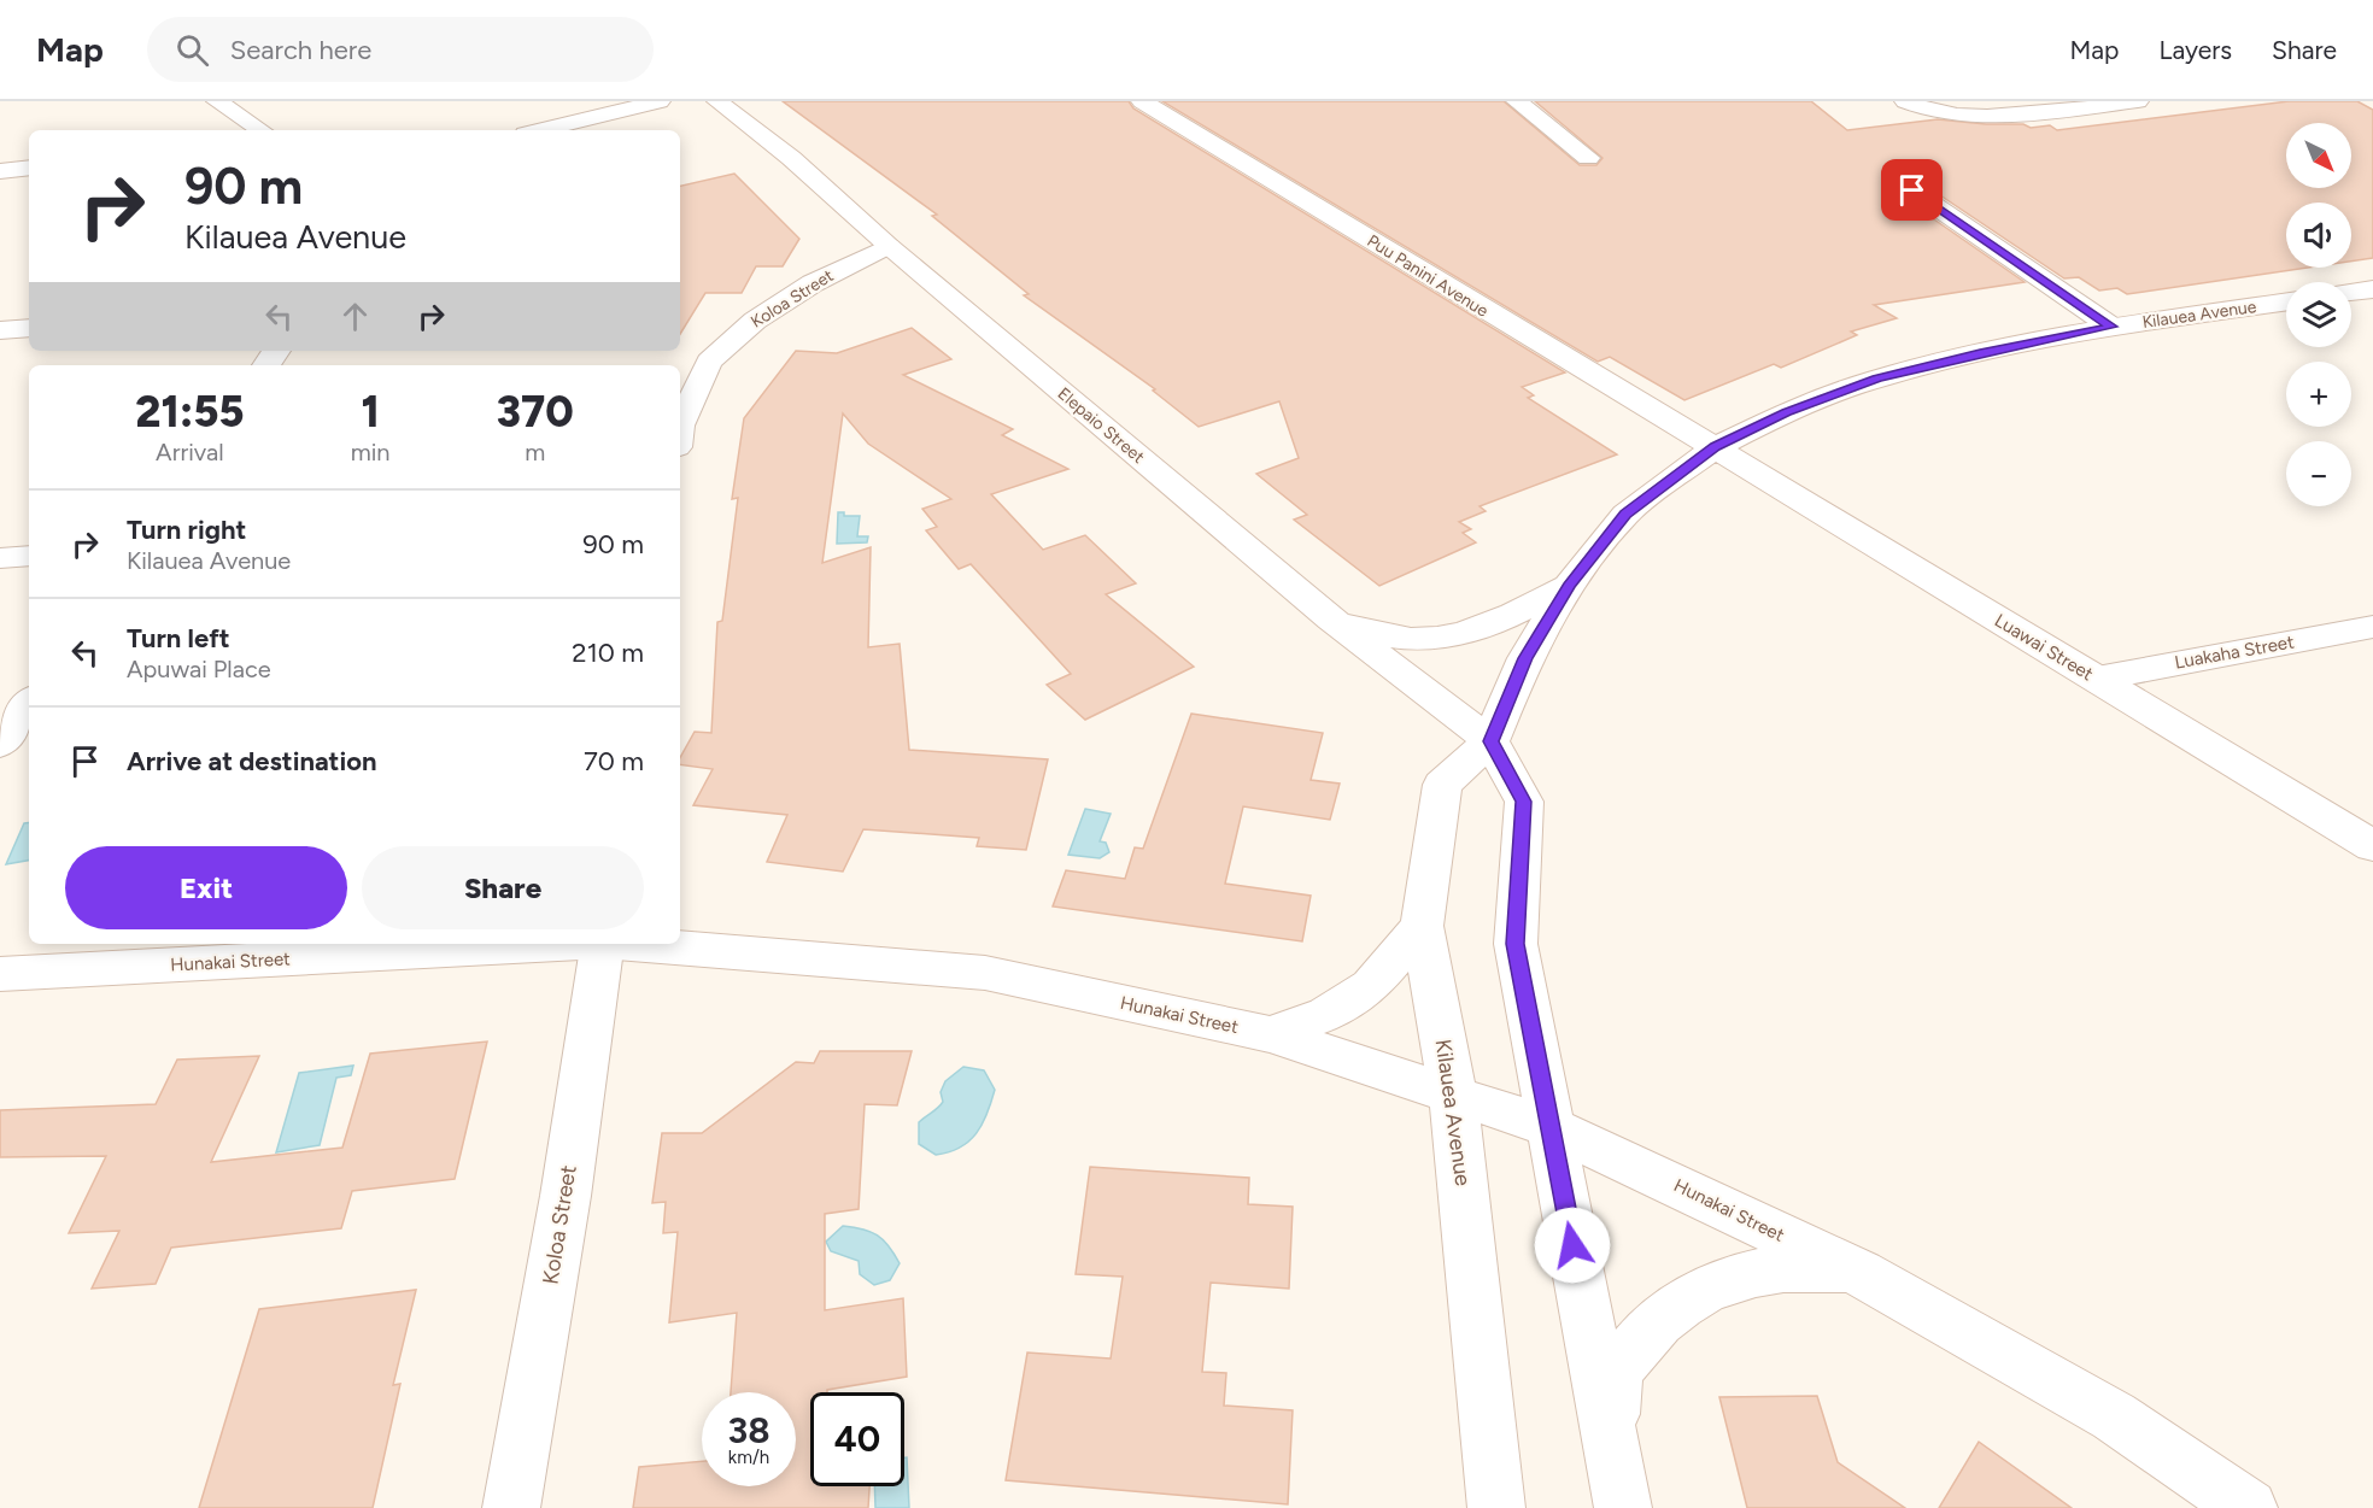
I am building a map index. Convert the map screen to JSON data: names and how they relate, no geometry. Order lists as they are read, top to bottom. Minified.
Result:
{"streets":{"street":["Puu Panini Avenue","Koloa Street","Kilauea Avenue","Elepaio Street","Luawai Street","Luakaha Street","Hunakai Street"]},"crossings":[["Puu Panini Avenue","Kilauea Avenue"],["Puu Panini Avenue","Luawai Street"],["Koloa Street","Elepaio Street"],["Kilauea Avenue","Elepaio Street"],["Kilauea Avenue","Luawai Street"],["Kilauea Avenue","Hunakai Street"],["Luawai Street","Luakaha Street"]],"north":"bottom right","page":{"header":"Map","search":"Search here","nav":["Map","Layers","Share"],"map_buttons":["+","−"],"turn":["90 m","Kilauea Avenue"],"eta":["21:55","Arrival","1","min","370","m"],"list":[{"name":"Turn right","note":"Kilauea Avenue","value":"90 m"},{"name":"Turn left","note":"Apuwai Place","value":"210 m"},{"name":"Arrive at destination","value":"70 m"}],"buttons":["Exit","Share"],"speed":"38 km/h","limit":"40"}}
